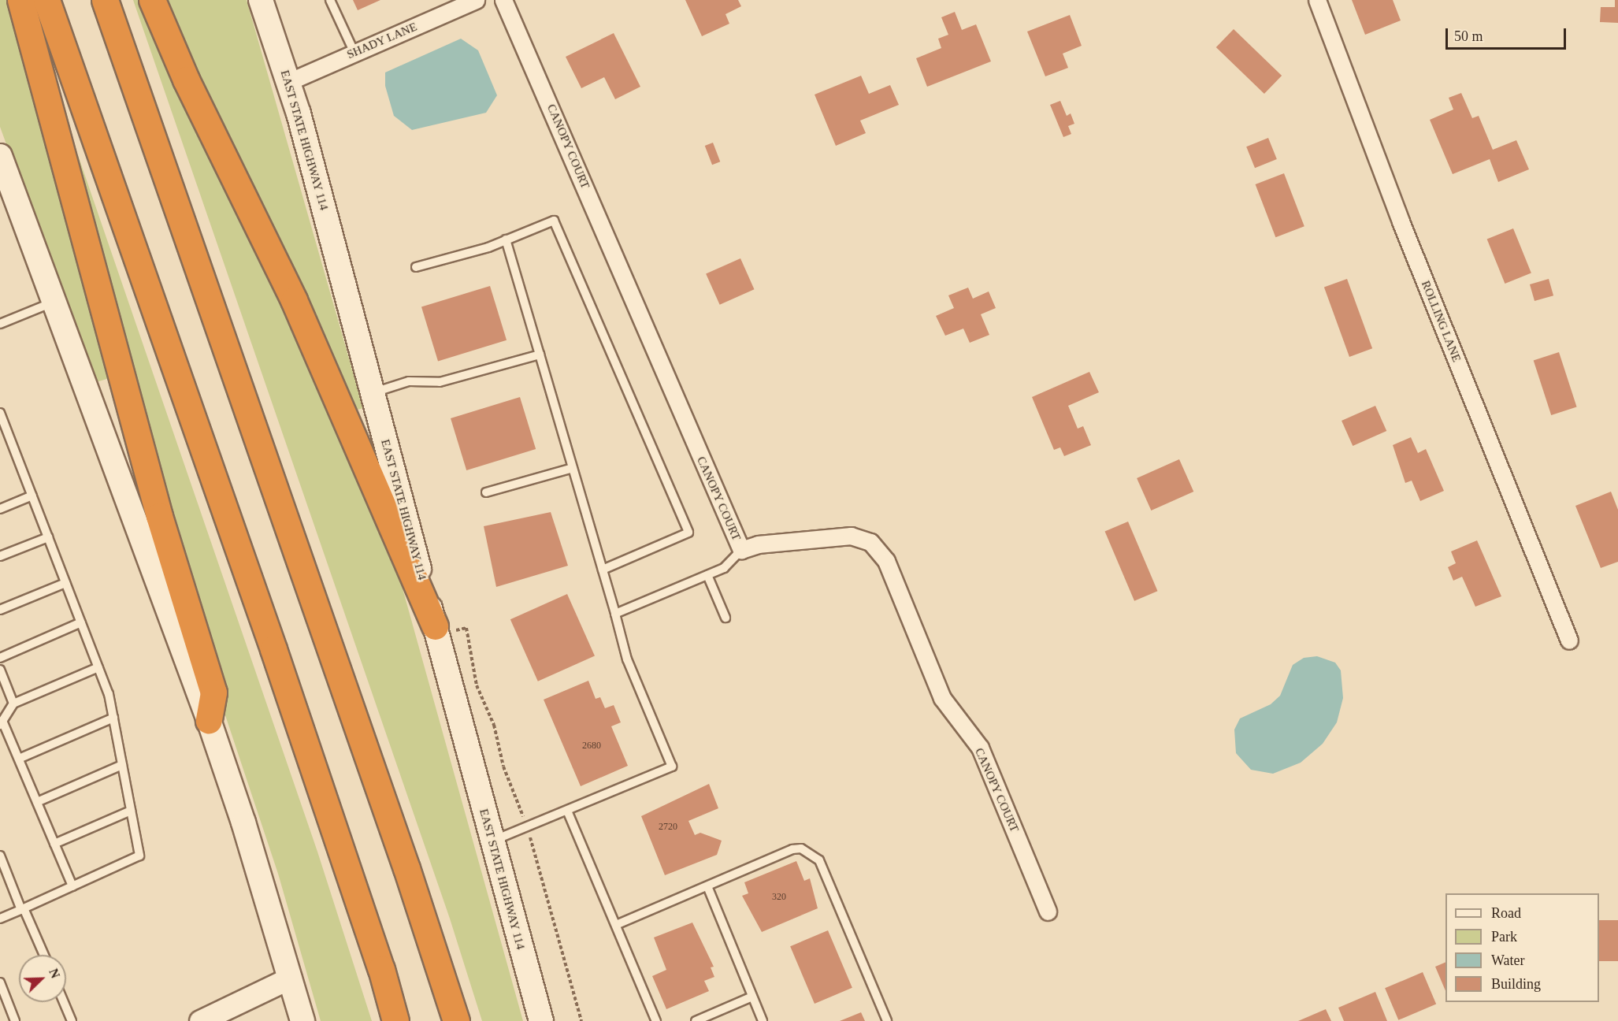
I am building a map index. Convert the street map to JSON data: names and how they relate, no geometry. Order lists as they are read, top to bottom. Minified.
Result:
{"streets":{"main road":["EAST STATE HIGHWAY 114"],"street":["SHADY LANE","CANOPY COURT","ROLLING LANE"]},"crossings":[["SHADY LANE","EAST STATE HIGHWAY 114"]],"house_numbers":["2680","2720","320"],"legend":["Road","Park","Water","Building"],"scale_bar":"50 m","north":"top right"}
